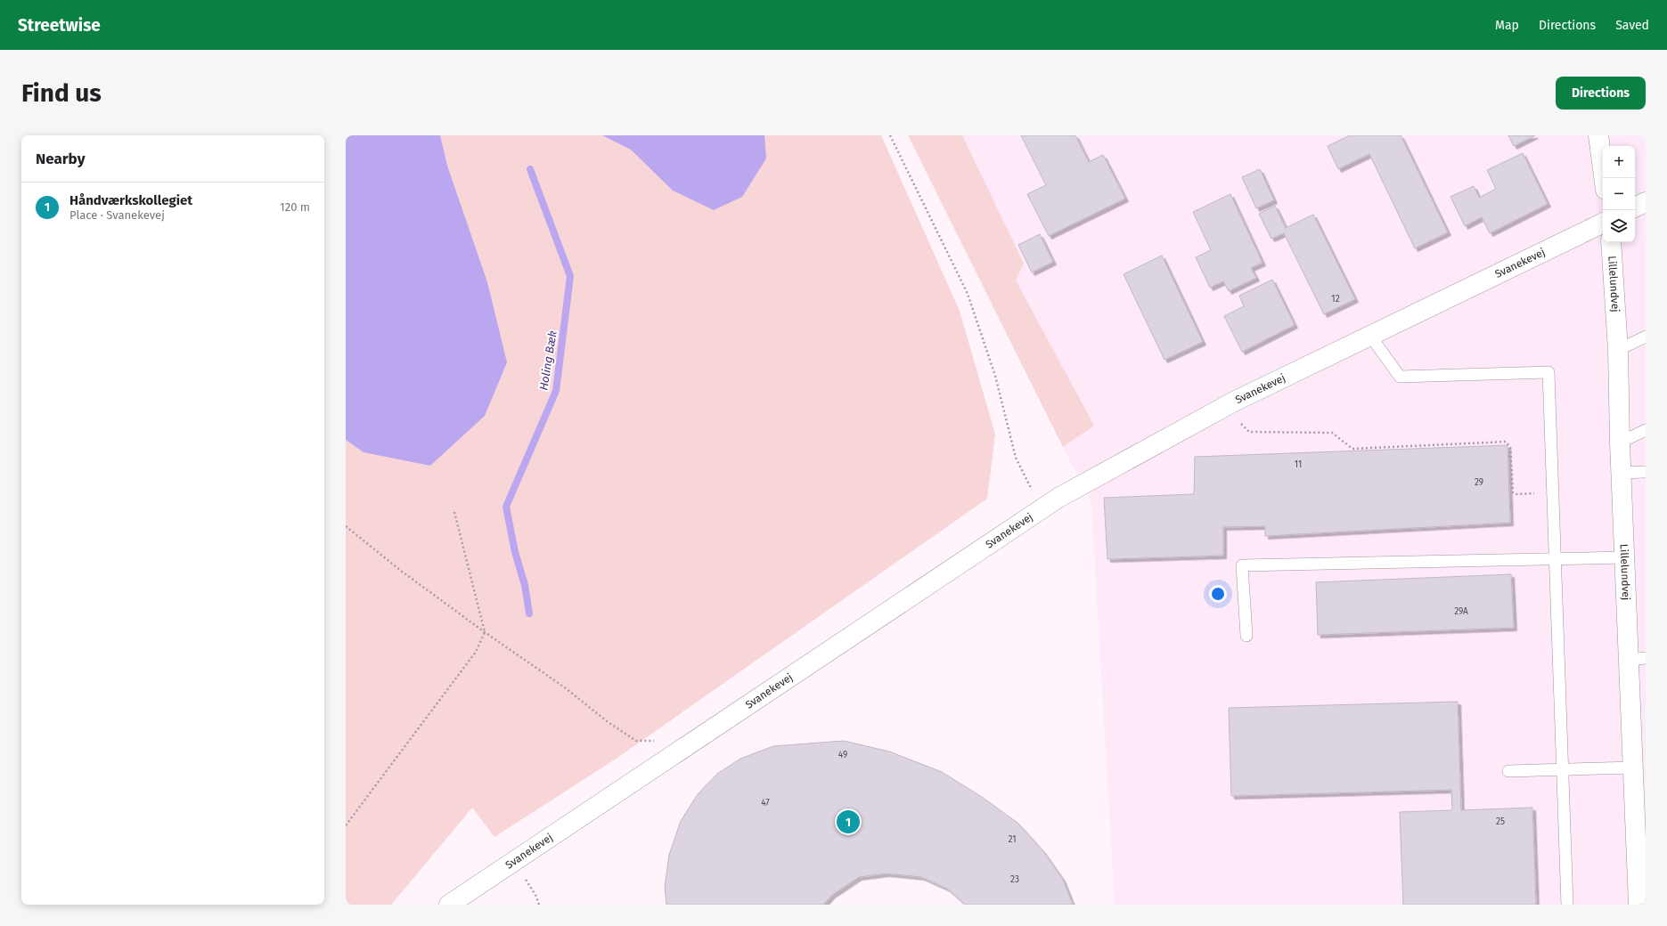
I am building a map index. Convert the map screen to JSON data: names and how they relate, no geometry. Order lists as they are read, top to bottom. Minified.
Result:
{"streets":{"street":["Svanekevej","Lillelundvej"]},"water":["Holing Bæk"],"house_numbers":["12","11","29","29A","49","47","25","21","23"],"page":{"header":"Streetwise","nav":["Map","Directions","Saved"],"buttons":"Directions","title":"Find us","heading":"Nearby","map_buttons":["+","−"],"list":[{"mark":"1","name":"Håndværkskollegiet","note":"Place · Svanekevej","value":"120 m"}],"pins":"1"}}
